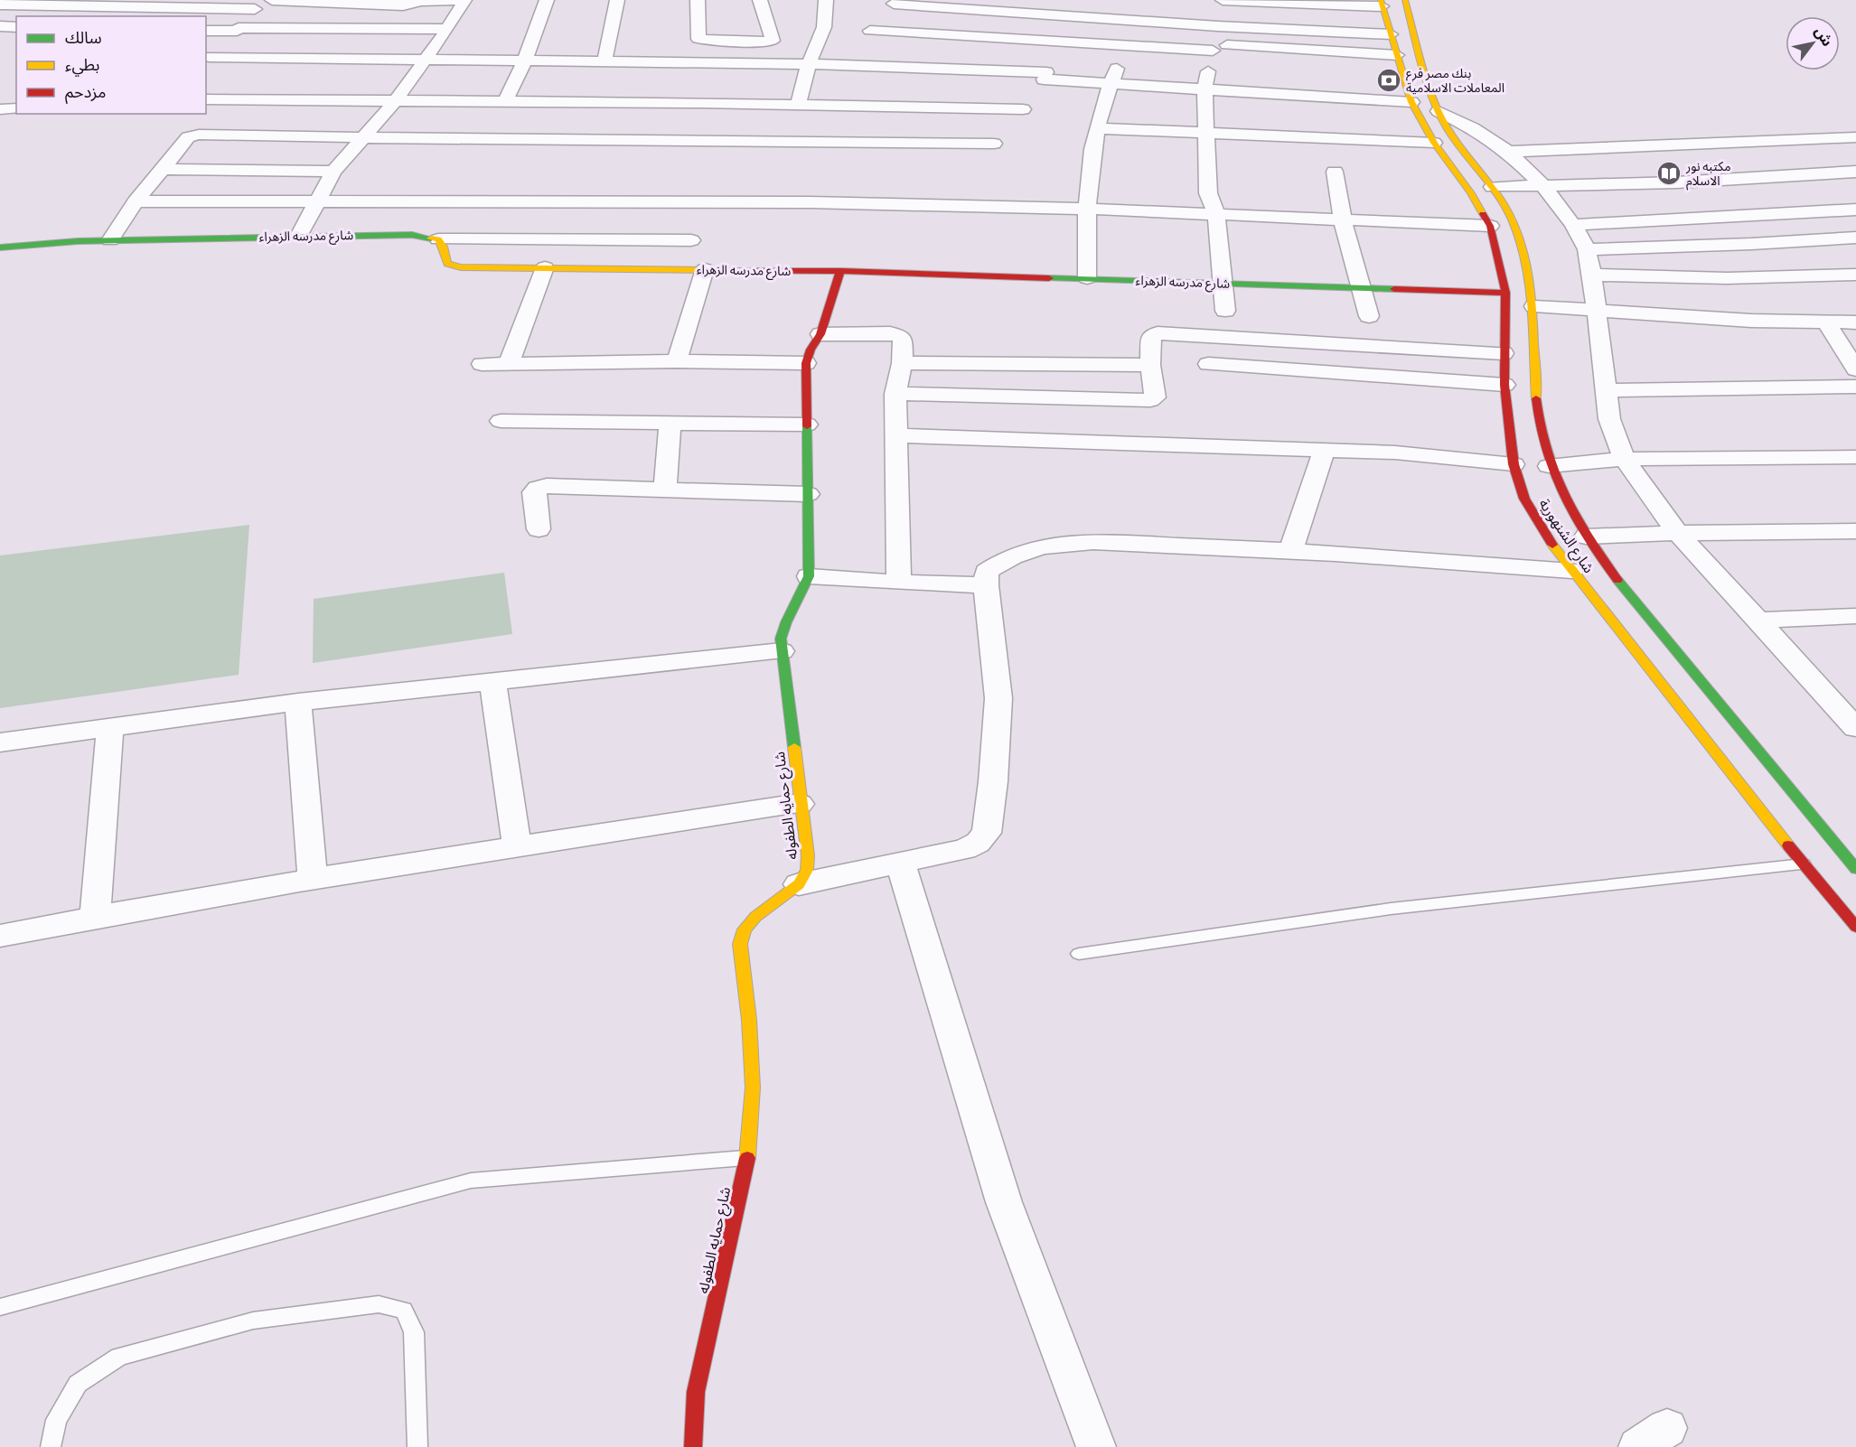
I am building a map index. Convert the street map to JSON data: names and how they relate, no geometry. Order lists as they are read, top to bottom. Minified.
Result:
{"streets":{"street":["شارع مدرسه الزهراء","شارع الشنهورية","شارع حمايه الطفوله"]},"crossings":[["شارع مدرسه الزهراء","شارع الشنهورية"],["شارع مدرسه الزهراء","شارع حمايه الطفوله"]],"places":{"bank":["بنك مصر فرع المعاملات الاسلامية"],"library":["مكتبه نور الاسلام"]},"legend":["سالك","بطيء","مزدحم"],"north":"top right"}
